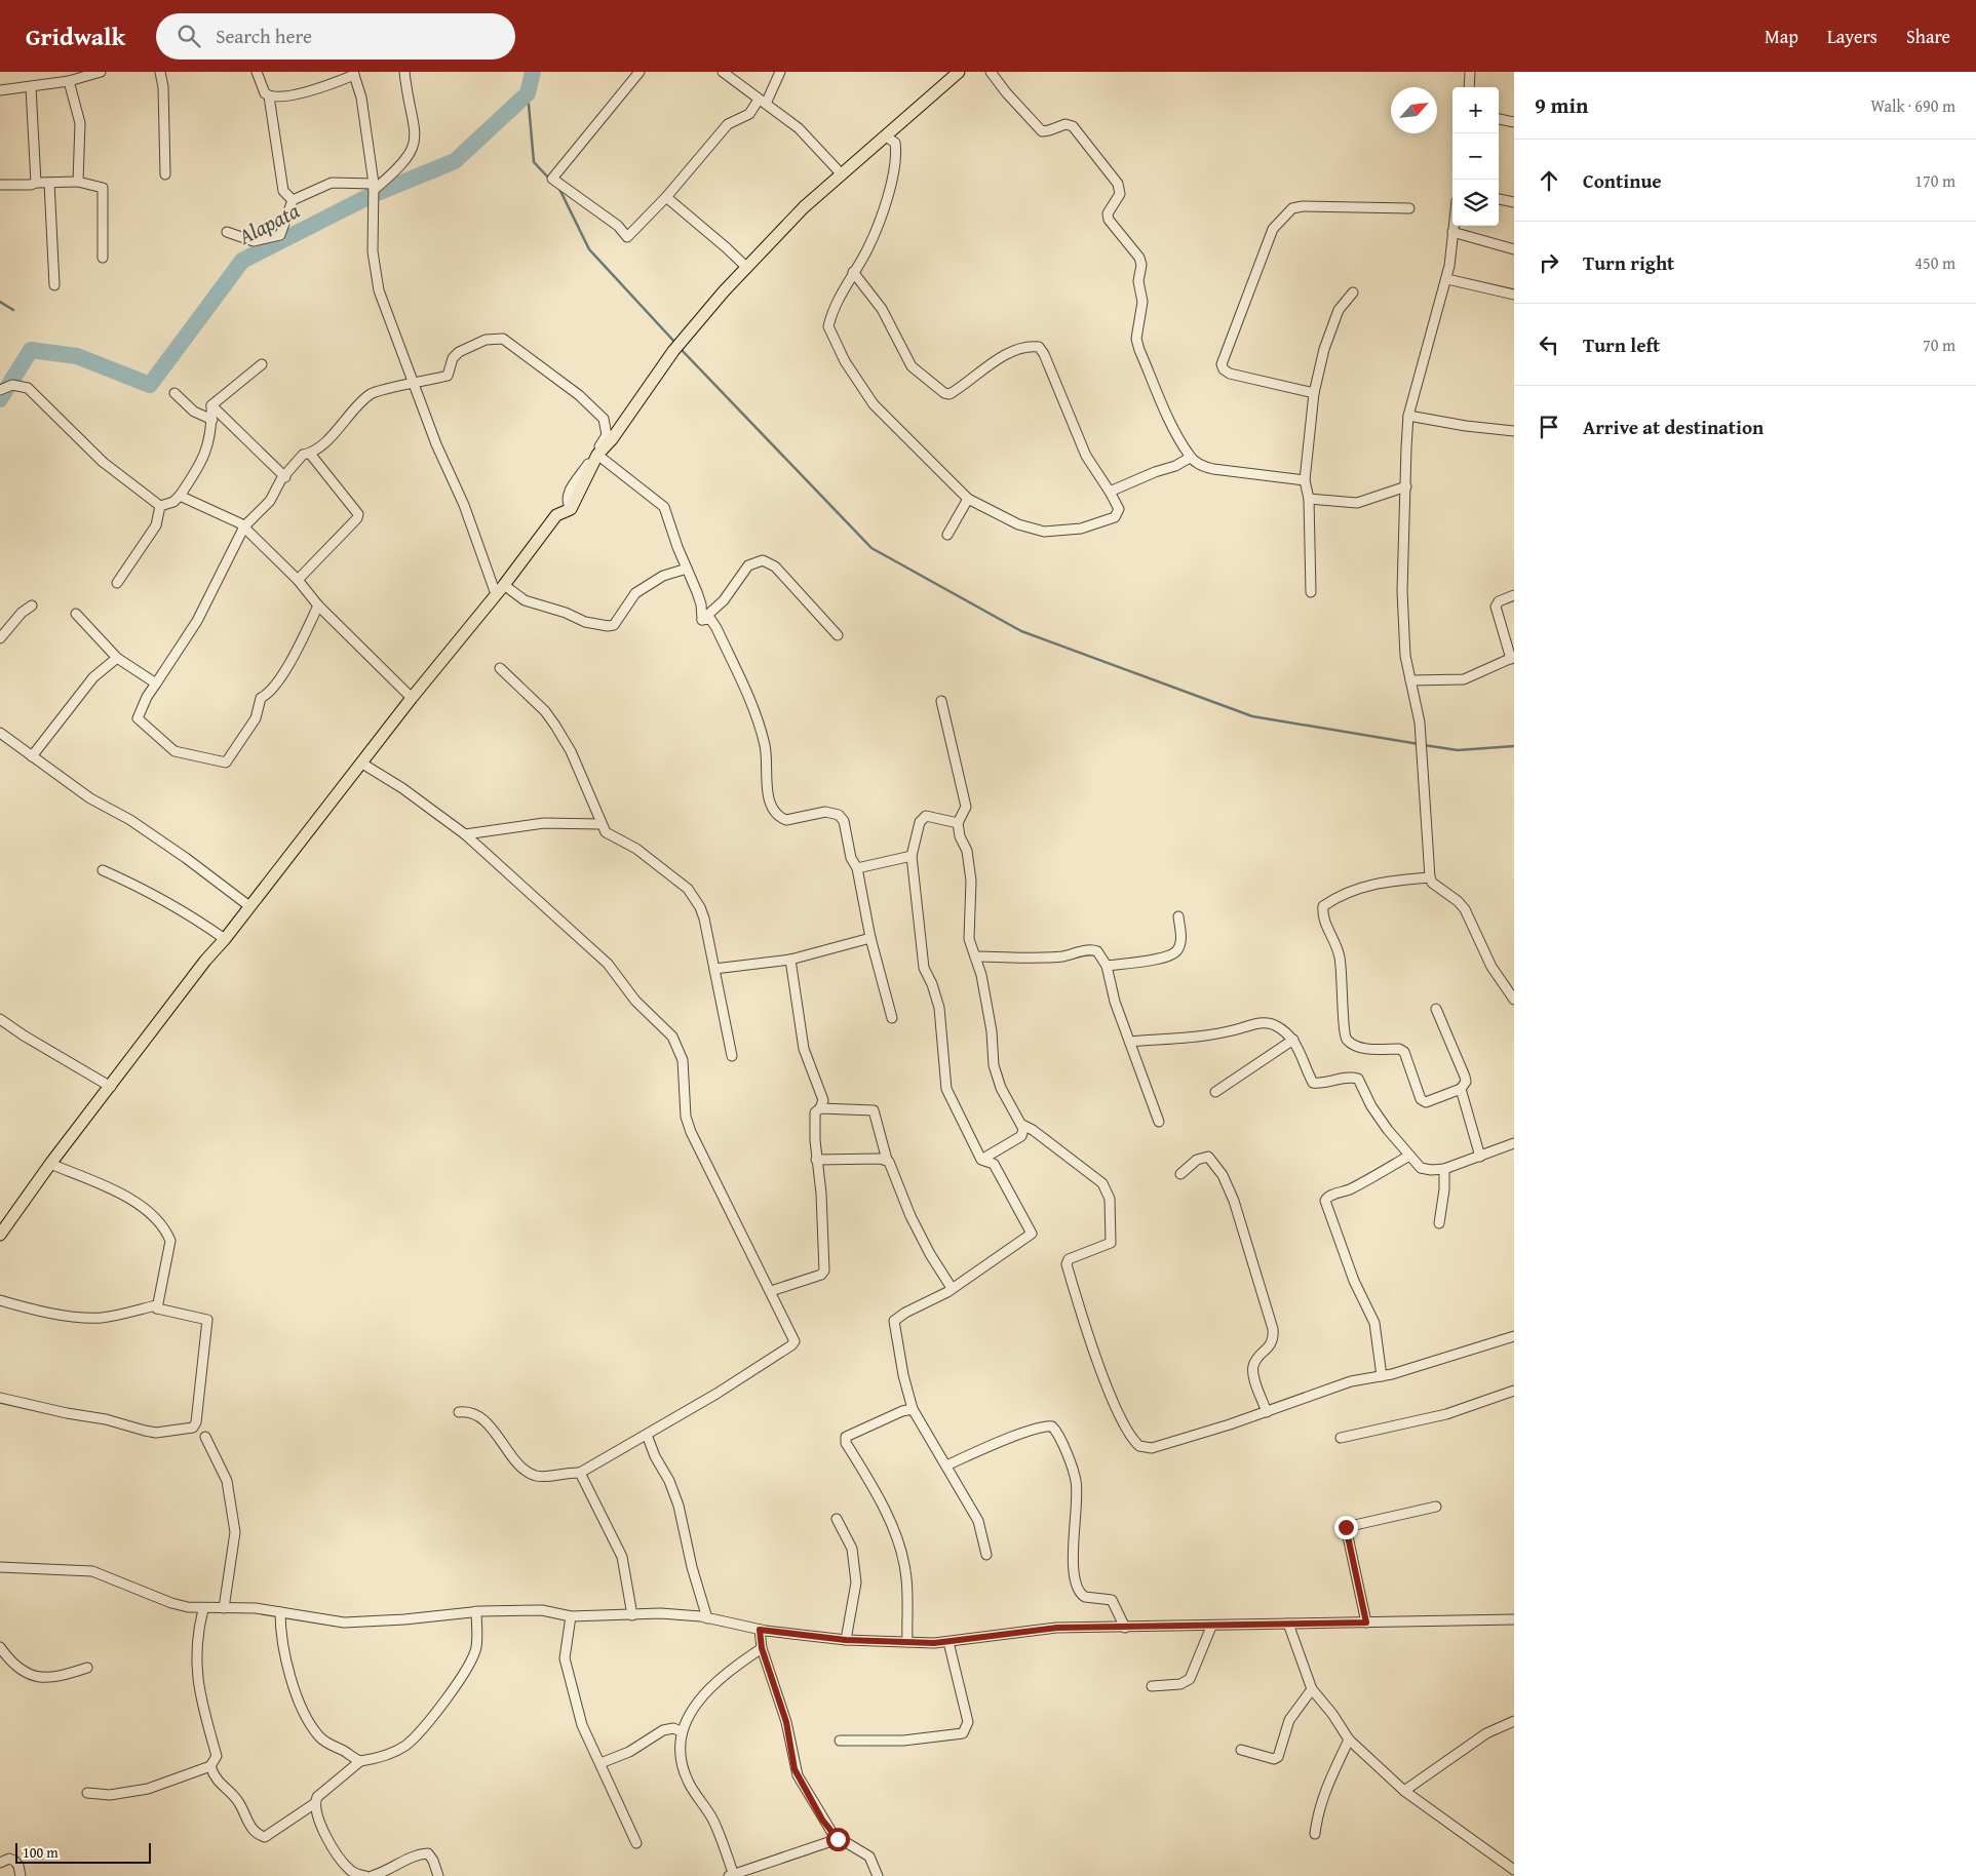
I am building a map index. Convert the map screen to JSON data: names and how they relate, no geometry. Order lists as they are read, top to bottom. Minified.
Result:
{"water":["Alapata"],"scale_bar":"100 m","north":"top right","page":{"header":"Gridwalk","search":"Search here","nav":["Map","Layers","Share"],"heading":["9 min","Walk · 690 m"],"map_buttons":["+","−"],"list":[["Continue","170 m"],["Turn right","450 m"],["Turn left","70 m"],"Arrive at destination"],"scale":"100 m"}}
